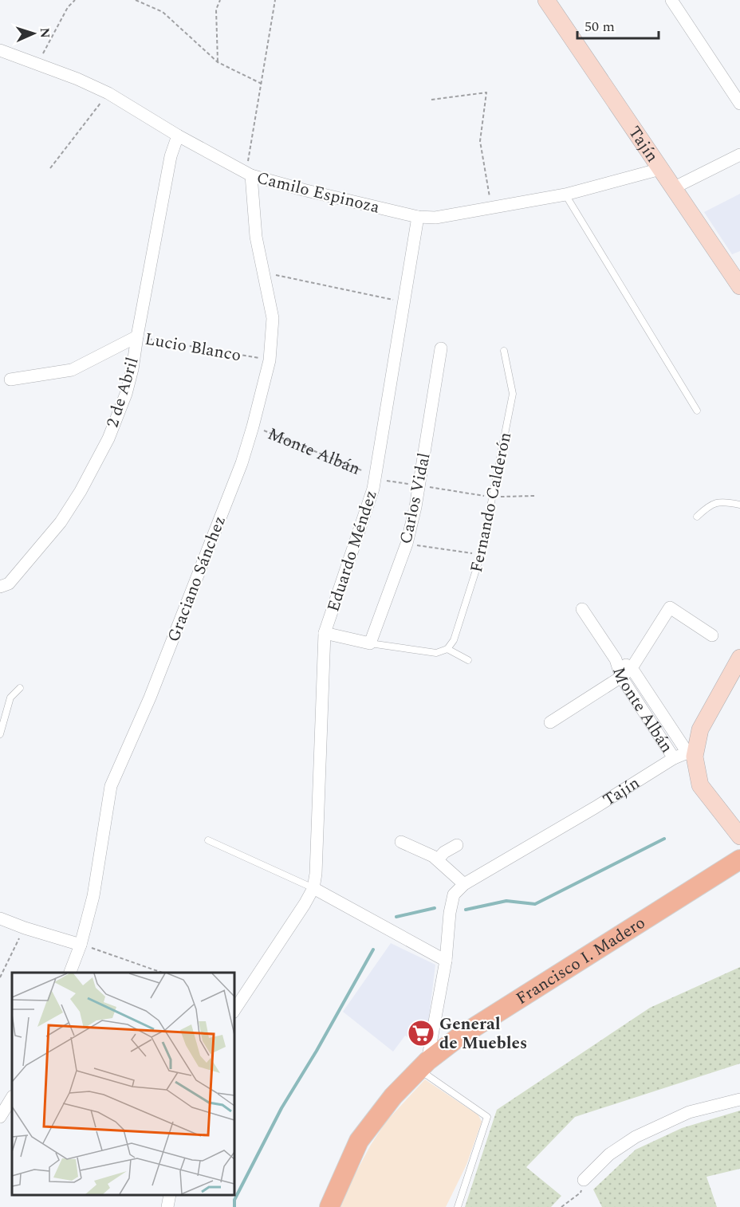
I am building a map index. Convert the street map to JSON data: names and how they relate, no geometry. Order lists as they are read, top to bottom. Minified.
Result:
{"streets":{"main road":["Tajín","Monte Albán","Francisco I. Madero"],"street":["Camilo Espinoza","Lucio Blanco","2 de Abril","Carlos Vidal","Eduardo Méndez","Graciano Sánchez"],"lane":["Fernando Calderón"]},"crossings":[["Tajín","Camilo Espinoza"],["Tajín","Monte Albán"],["Camilo Espinoza","2 de Abril"],["Camilo Espinoza","Eduardo Méndez"],["Camilo Espinoza","Graciano Sánchez"],["Lucio Blanco","2 de Abril"],["Lucio Blanco","Graciano Sánchez"],["Monte Albán","Carlos Vidal"],["Monte Albán","Fernando Calderón"],["Monte Albán","Eduardo Méndez"],["Monte Albán","Graciano Sánchez"]],"places":{"supermarket":["General de Muebles"]},"scale_bar":"50 m","north":"right"}
